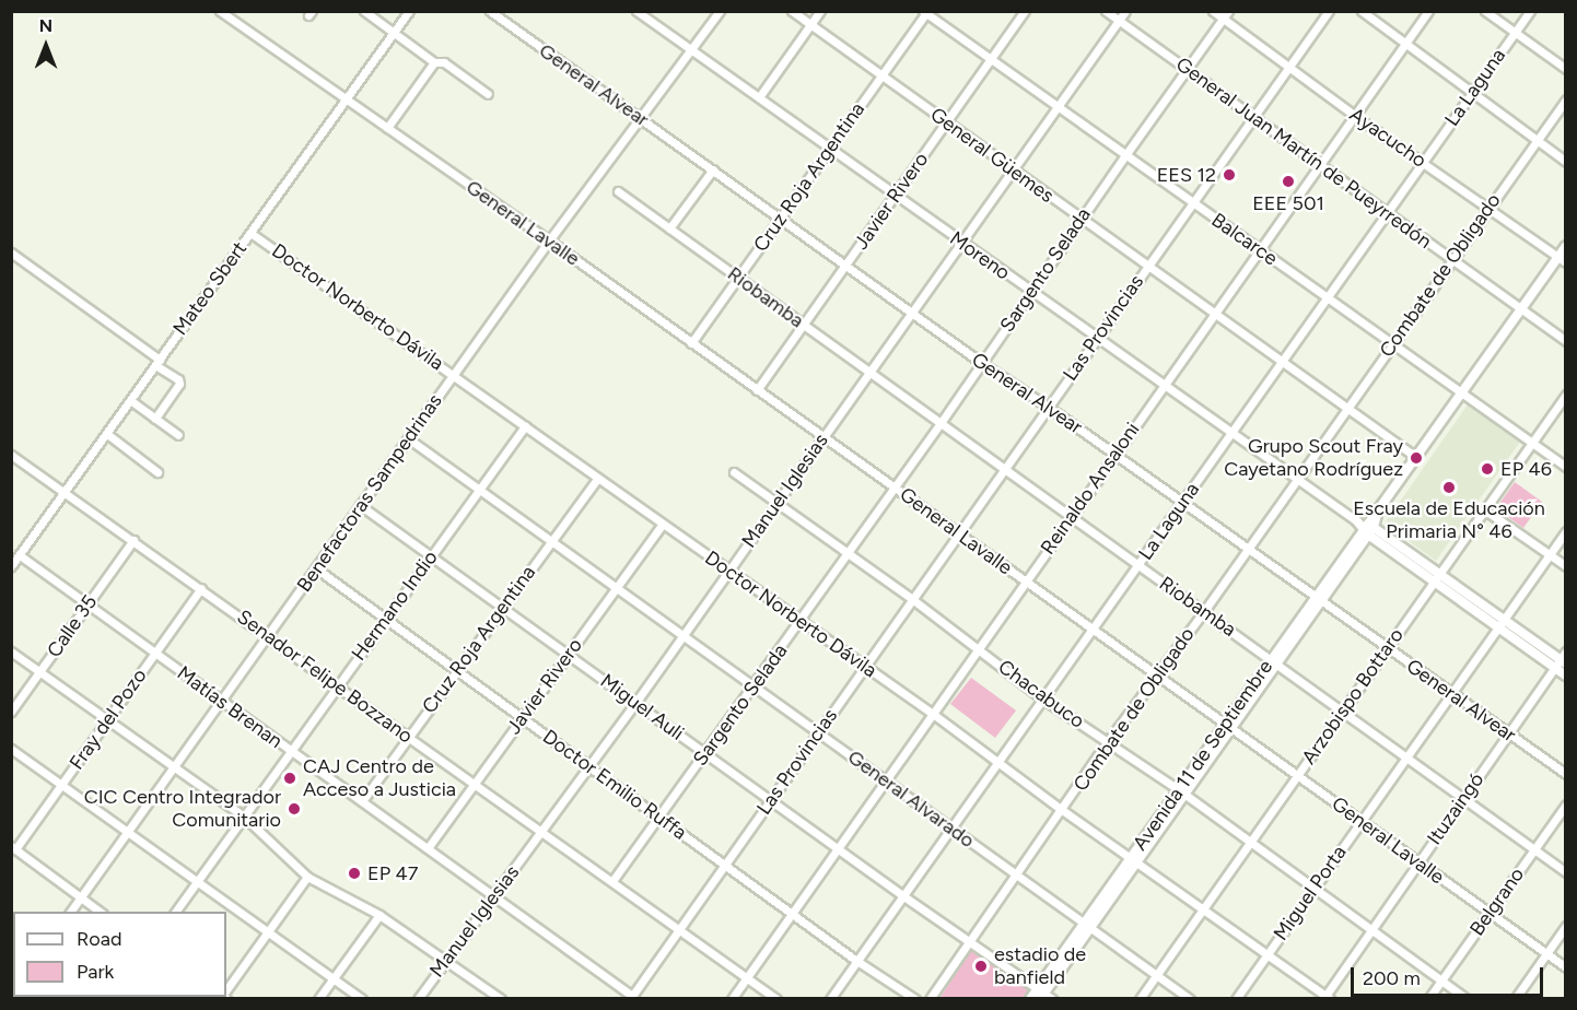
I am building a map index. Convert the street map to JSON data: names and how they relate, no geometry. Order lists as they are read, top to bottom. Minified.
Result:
{"streets":{"main road":["Avenida 11 de Septiembre"],"street":["General Alvear","La Laguna","Ayacucho","General Juan Martín de Pueyrredón","General Güemes","Cruz Roja Argentina","Javier Rivero","General Lavalle","Balcarce","Moreno","Sargento Selada","Combate de Obligado","Mateo Sbert","Riobamba","Doctor Norberto Dávila","Las Provincias","Reinaldo Ansaloni","Manuel Iglesias","Benefactoras Sampedrinas","Hermano Indio","Calle 35","Senador Felipe Bozzano","Chacabuco","Arzobispo Bottaro","Matías Brenan","Miguel Auli","Fray del Pozo","Doctor Emilio Ruffa","General Alvarado","Ituzaingó","Miguel Porta","Belgrano"]},"crossings":[["General Alvear","La Laguna"],["General Alvear","Cruz Roja Argentina"],["General Alvear","Javier Rivero"],["General Alvear","Sargento Selada"],["General Alvear","Combate de Obligado"],["General Alvear","Las Provincias"],["General Alvear","Reinaldo Ansaloni"],["General Alvear","Manuel Iglesias"],["General Alvear","Benefactoras Sampedrinas"],["General Alvear","Arzobispo Bottaro"],["General Alvear","Avenida 11 de Septiembre"],["General Alvear","Ituzaingó"],["General Alvear","Miguel Porta"],["La Laguna","Ayacucho"],["La Laguna","General Juan Martín de Pueyrredón"],["La Laguna","General Güemes"],["La Laguna","General Lavalle"],["La Laguna","Balcarce"],["La Laguna","Moreno"],["La Laguna","Riobamba"],["La Laguna","Doctor Norberto Dávila"],["La Laguna","Chacabuco"],["La Laguna","Miguel Auli"],["La Laguna","Doctor Emilio Ruffa"],["La Laguna","General Alvarado"],["Ayacucho","Sargento Selada"],["Ayacucho","Combate de Obligado"],["Ayacucho","Las Provincias"],["Ayacucho","Reinaldo Ansaloni"],["Ayacucho","Avenida 11 de Septiembre"],["General Juan Martín de Pueyrredón","Sargento Selada"],["General Juan Martín de Pueyrredón","Combate de Obligado"],["General Juan Martín de Pueyrredón","Las Provincias"],["General Juan Martín de Pueyrredón","Reinaldo Ansaloni"],["General Juan Martín de Pueyrredón","Manuel Iglesias"],["General Juan Martín de Pueyrredón","Avenida 11 de Septiembre"],["General Güemes","Cruz Roja Argentina"],["General Güemes","Javier Rivero"],["General Güemes","Sargento Selada"],["General Güemes","Combate de Obligado"],["General Güemes","Las Provincias"],["General Güemes","Reinaldo Ansaloni"],["General Güemes","Manuel Iglesias"],["General Güemes","Avenida 11 de Septiembre"],["Cruz Roja Argentina","General Lavalle"],["Cruz Roja Argentina","Balcarce"],["Cruz Roja Argentina","Moreno"],["Cruz Roja Argentina","Riobamba"],["Cruz Roja Argentina","Doctor Norberto Dávila"],["Cruz Roja Argentina","Senador Felipe Bozzano"],["Cruz Roja Argentina","Matías Brenan"],["Cruz Roja Argentina","Miguel Auli"],["Cruz Roja Argentina","Doctor Emilio Ruffa"],["Cruz Roja Argentina","General Alvarado"],["Javier Rivero","General Lavalle"],["Javier Rivero","Balcarce"],["Javier Rivero","Moreno"],["Javier Rivero","Riobamba"],["Javier Rivero","Doctor Norberto Dávila"],["Javier Rivero","Senador Felipe Bozzano"],["Javier Rivero","Matías Brenan"],["Javier Rivero","Miguel Auli"],["Javier Rivero","Doctor Emilio Ruffa"],["Javier Rivero","General Alvarado"],["General Lavalle","Sargento Selada"],["General Lavalle","Combate de Obligado"],["General Lavalle","Mateo Sbert"],["General Lavalle","Las Provincias"],["General Lavalle","Reinaldo Ansaloni"],["General Lavalle","Manuel Iglesias"],["General Lavalle","Benefactoras Sampedrinas"],["General Lavalle","Arzobispo Bottaro"],["General Lavalle","Avenida 11 de Septiembre"],["General Lavalle","Ituzaingó"],["General Lavalle","Miguel Porta"],["General Lavalle","Belgrano"],["Balcarce","Sargento Selada"],["Balcarce","Combate de Obligado"],["Balcarce","Las Provincias"],["Balcarce","Reinaldo Ansaloni"],["Balcarce","Manuel Iglesias"],["Balcarce","Arzobispo Bottaro"],["Balcarce","Avenida 11 de Septiembre"],["Moreno","Sargento Selada"],["Moreno","Combate de Obligado"],["Moreno","Las Provincias"],["Moreno","Reinaldo Ansaloni"],["Moreno","Manuel Iglesias"],["Moreno","Benefactoras Sampedrinas"],["Moreno","Avenida 11 de Septiembre"],["Sargento Selada","Riobamba"],["Sargento Selada","Doctor Norberto Dávila"],["Sargento Selada","Senador Felipe Bozzano"],["Sargento Selada","Chacabuco"],["Sargento Selada","Miguel Auli"],["Sargento Selada","Doctor Emilio Ruffa"],["Sargento Selada","General Alvarado"],["Combate de Obligado","Riobamba"],["Combate de Obligado","Doctor Norberto Dávila"],["Combate de Obligado","Chacabuco"],["Combate de Obligado","Miguel Auli"],["Combate de Obligado","General Alvarado"],["Mateo Sbert","Doctor Norberto Dávila"],["Mateo Sbert","Senador Felipe Bozzano"],["Mateo Sbert","Matías Brenan"],["Riobamba","Las Provincias"],["Riobamba","Reinaldo Ansaloni"],["Riobamba","Manuel Iglesias"],["Riobamba","Arzobispo Bottaro"],["Riobamba","Avenida 11 de Septiembre"],["Riobamba","Ituzaingó"],["Riobamba","Miguel Porta"],["Riobamba","Belgrano"],["Doctor Norberto Dávila","Las Provincias"],["Doctor Norberto Dávila","Reinaldo Ansaloni"],["Doctor Norberto Dávila","Manuel Iglesias"],["Doctor Norberto Dávila","Benefactoras Sampedrinas"],["Doctor Norberto Dávila","Hermano Indio"],["Doctor Norberto Dávila","Arzobispo Bottaro"],["Doctor Norberto Dávila","Avenida 11 de Septiembre"],["Doctor Norberto Dávila","Ituzaingó"],["Doctor Norberto Dávila","Miguel Porta"],["Las Provincias","Senador Felipe Bozzano"],["Las Provincias","Chacabuco"],["Las Provincias","Matías Brenan"],["Las Provincias","Miguel Auli"],["Las Provincias","Doctor Emilio Ruffa"],["Las Provincias","General Alvarado"],["Reinaldo Ansaloni","Senador Felipe Bozzano"],["Reinaldo Ansaloni","Chacabuco"],["Reinaldo Ansaloni","Miguel Auli"],["Reinaldo Ansaloni","Doctor Emilio Ruffa"],["Reinaldo Ansaloni","General Alvarado"],["Manuel Iglesias","Senador Felipe Bozzano"],["Manuel Iglesias","Chacabuco"],["Manuel Iglesias","Matías Brenan"],["Manuel Iglesias","Miguel Auli"],["Manuel Iglesias","Doctor Emilio Ruffa"],["Manuel Iglesias","General Alvarado"],["Benefactoras Sampedrinas","Senador Felipe Bozzano"],["Benefactoras Sampedrinas","Matías Brenan"],["Benefactoras Sampedrinas","Miguel Auli"],["Benefactoras Sampedrinas","Doctor Emilio Ruffa"],["Benefactoras Sampedrinas","General Alvarado"],["Hermano Indio","Senador Felipe Bozzano"],["Hermano Indio","Matías Brenan"],["Hermano Indio","Miguel Auli"],["Hermano Indio","Doctor Emilio Ruffa"],["Hermano Indio","General Alvarado"],["Calle 35","Senador Felipe Bozzano"],["Calle 35","Matías Brenan"],["Senador Felipe Bozzano","Fray del Pozo"],["Chacabuco","Arzobispo Bottaro"],["Chacabuco","Avenida 11 de Septiembre"],["Chacabuco","Ituzaingó"],["Chacabuco","Miguel Porta"],["Chacabuco","Belgrano"],["Arzobispo Bottaro","General Alvarado"],["Matías Brenan","Fray del Pozo"],["Miguel Auli","Avenida 11 de Septiembre"],["Avenida 11 de Septiembre","General Alvarado"]],"places":["EES 12","EEE 501","Grupo Scout Fray Cayetano Rodríguez","EP 46","Escuela de Educación Primaria N° 46","CAJ Centro de Acceso a Justicia","CIC Centro Integrador Comunitario","EP 47","estadio de banfield"],"legend":["Road","Park"],"scale_bar":"200 m","north":"top"}
